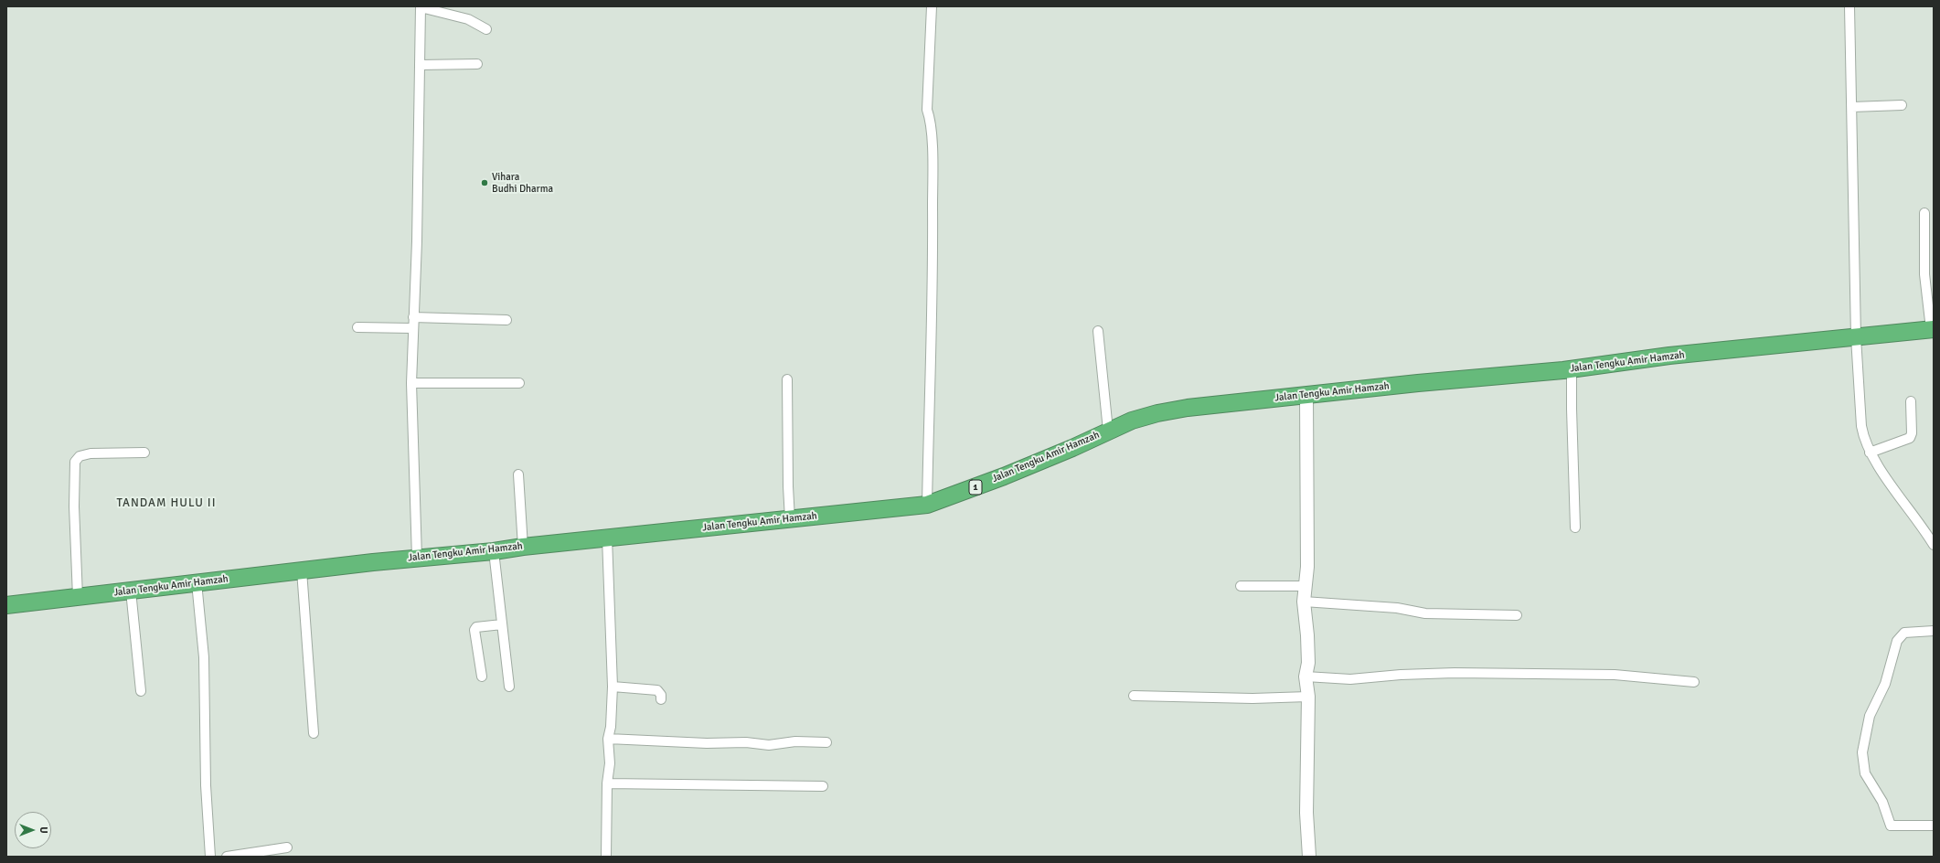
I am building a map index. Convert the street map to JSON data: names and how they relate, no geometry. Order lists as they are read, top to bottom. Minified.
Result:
{"streets":{"highway":["Jalan Tengku Amir Hamzah","1"]},"districts":["TANDAM HULU II"],"places":["Vihara Budhi Dharma"],"north":"right"}
